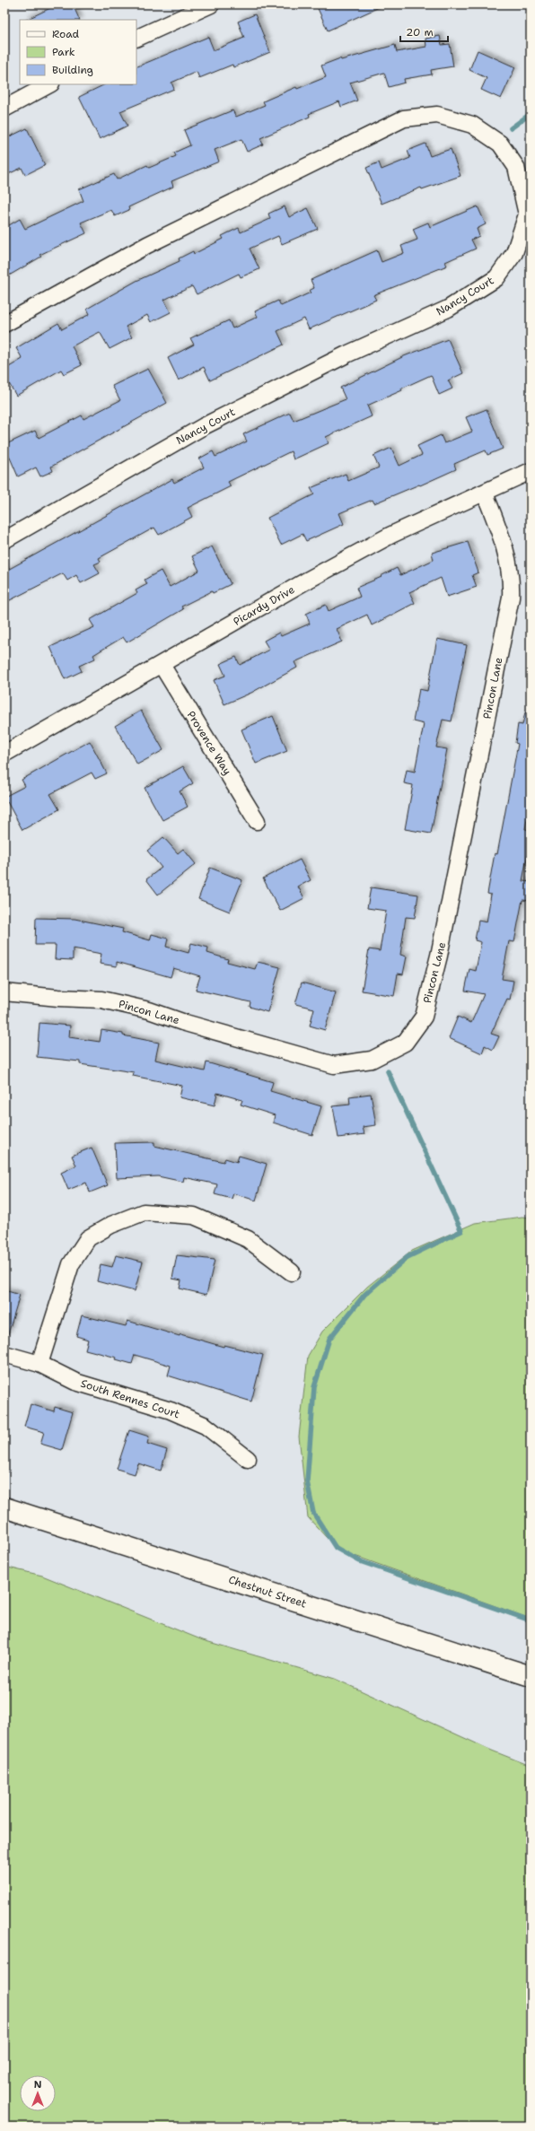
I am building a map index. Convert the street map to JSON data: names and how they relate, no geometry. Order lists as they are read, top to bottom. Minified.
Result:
{"streets":{"main road":["Chestnut Street"],"street":["Nancy Court","Picardy Drive","Pincon Lane","Provence Way","South Rennes Court"]},"crossings":[["Picardy Drive","Pincon Lane"],["Picardy Drive","Provence Way"]],"legend":["Road","Park","Building"],"scale_bar":"20 m","north":"top"}
